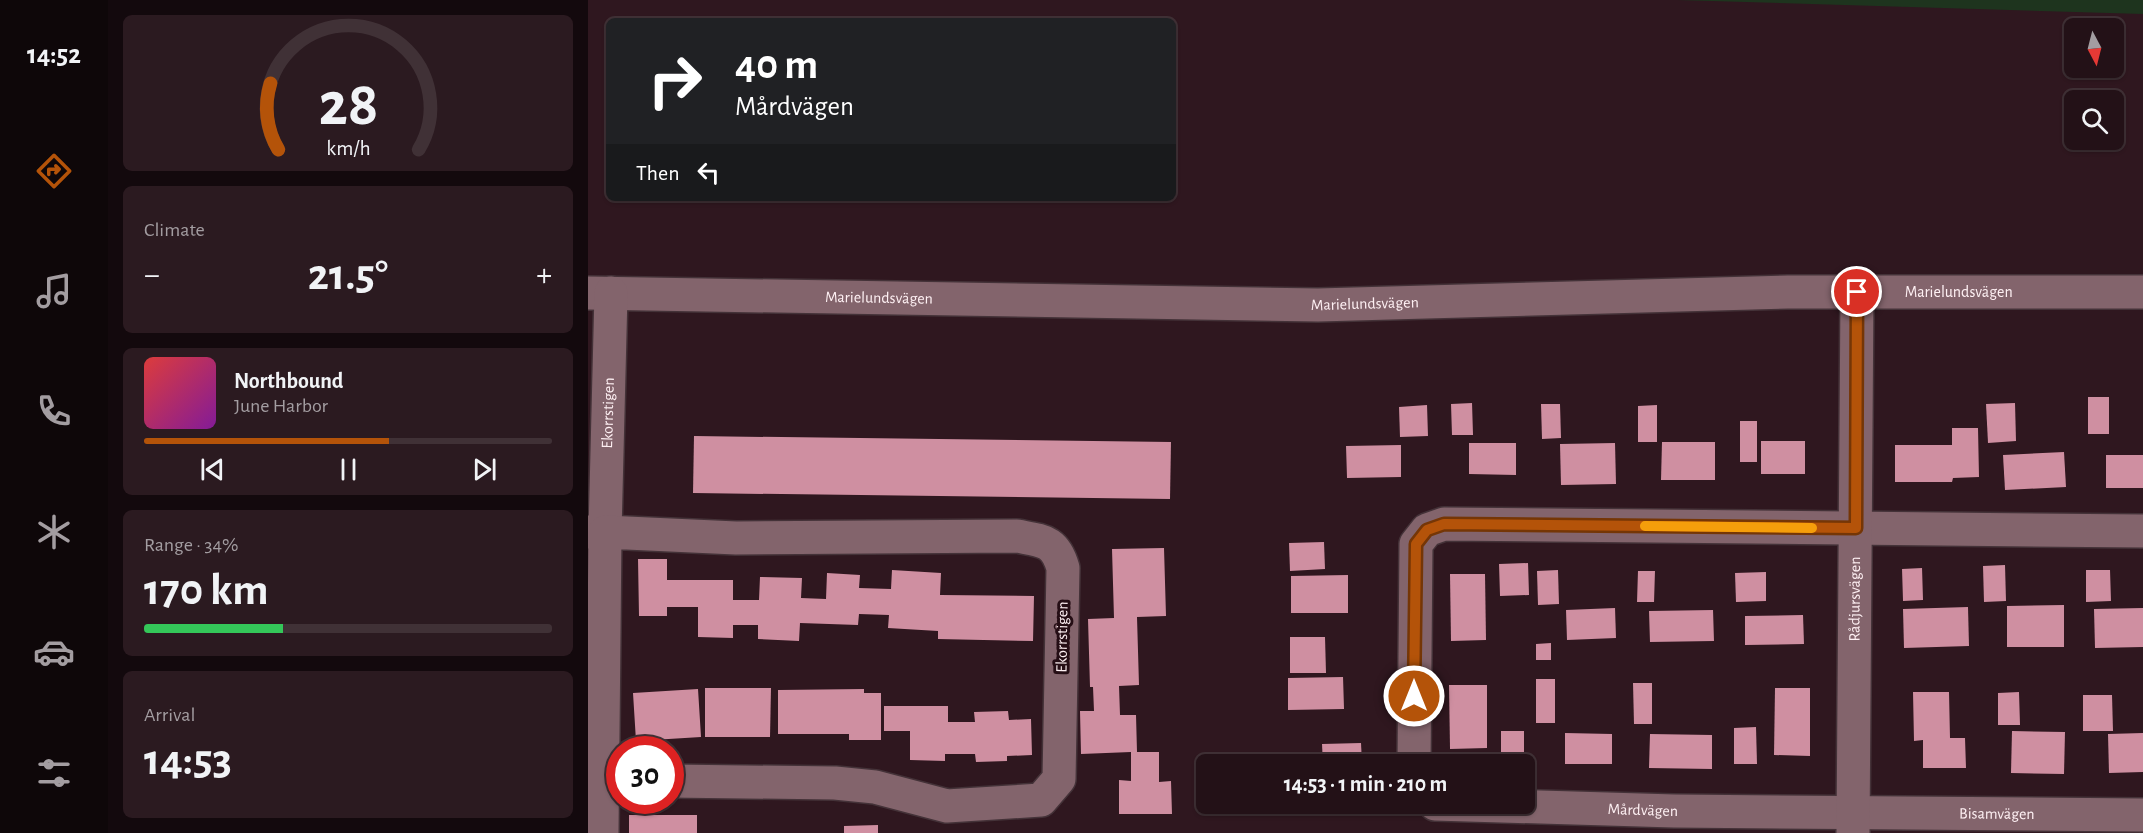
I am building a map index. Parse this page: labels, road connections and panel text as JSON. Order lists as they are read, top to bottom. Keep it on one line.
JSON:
{"streets":{"street":["Marielundsvägen","Ekorrstigen","Rådjursvägen","Mårdvägen","Bisamvägen"]},"crossings":[["Marielundsvägen","Ekorrstigen"],["Marielundsvägen","Rådjursvägen"],["Rådjursvägen","Mårdvägen"],["Rådjursvägen","Bisamvägen"],["Mårdvägen","Bisamvägen"]],"north":"bottom","page":{"tabs":"14:52","turn":["40 m","Mårdvägen"],"then":"Then","tile":["Climate",["Range · 34%","170 km"],["Arrival","14:53"]],"heat":["−","21.5°","+"],"song":["Northbound","June Harbor"],"limit":"30","trip":"14:53 · 1 min · 210 m","gauge":["28","km/h"]}}
